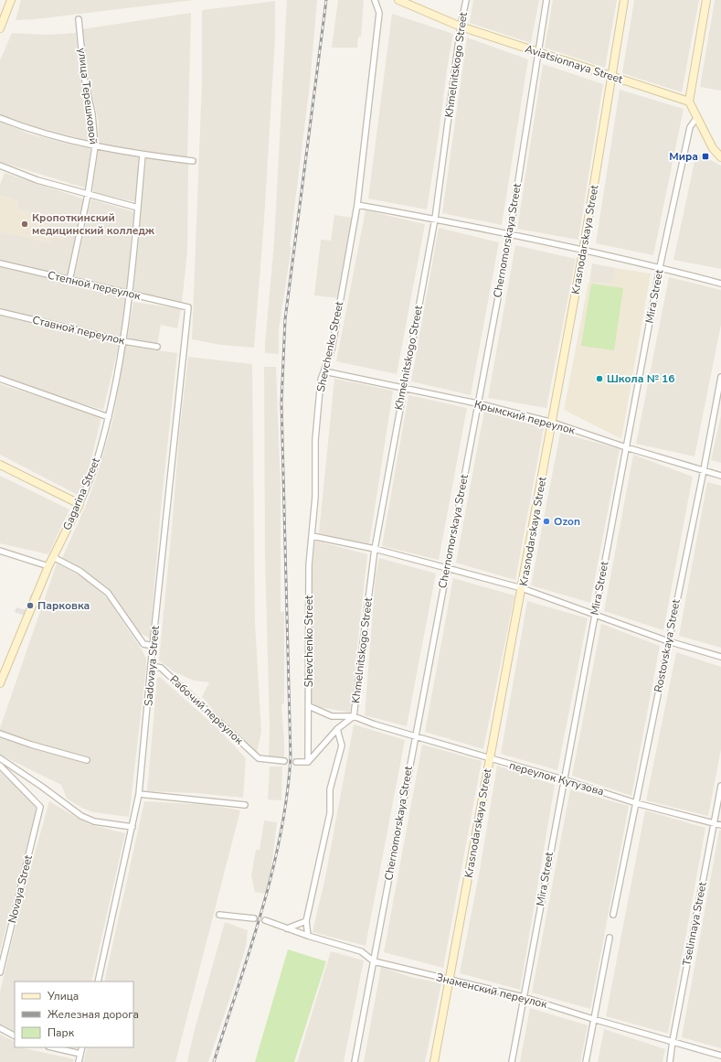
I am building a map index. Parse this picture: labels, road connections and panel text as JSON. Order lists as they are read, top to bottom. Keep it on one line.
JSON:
{"streets":{"street":["Aviatsionnaya Street","Khmelnitskogo Street","улица Терешковой","Krasnodarskaya Street","Chernomorskaya Street","Степной переулок","Mira Street","Ставной переулок","Shevchenko Street","Крымский переулок","Gagarina Street","Rostovskaya Street","Sadovaya Street","Рабочий переулок","переулок Кутузова","Novaya Street","Tselinnaya Street","Знаменский переулок"]},"crossings":[["Aviatsionnaya Street","Khmelnitskogo Street"],["Aviatsionnaya Street","Krasnodarskaya Street"],["Aviatsionnaya Street","Chernomorskaya Street"],["Khmelnitskogo Street","Крымский переулок"],["Khmelnitskogo Street","переулок Кутузова"],["улица Терешковой","Степной переулок"],["Krasnodarskaya Street","Крымский переулок"],["Krasnodarskaya Street","переулок Кутузова"],["Krasnodarskaya Street","Знаменский переулок"],["Chernomorskaya Street","Крымский переулок"],["Chernomorskaya Street","переулок Кутузова"],["Chernomorskaya Street","Знаменский переулок"],["Степной переулок","Gagarina Street"],["Степной переулок","Sadovaya Street"],["Mira Street","Крымский переулок"],["Mira Street","переулок Кутузова"],["Mira Street","Знаменский переулок"],["Ставной переулок","Gagarina Street"],["Shevchenko Street","Крымский переулок"],["Shevchenko Street","переулок Кутузова"],["Крымский переулок","Rostovskaya Street"],["Rostovskaya Street","переулок Кутузова"],["Sadovaya Street","Рабочий переулок"],["переулок Кутузова","Tselinnaya Street"],["Tselinnaya Street","Знаменский переулок"]],"places":{"transit":["Мира"],"other":["Кропоткинский медицинский колледж","Школа № 16","Ozon","Парковка"]},"legend":["Улица","Железная дорога","Парк"]}
